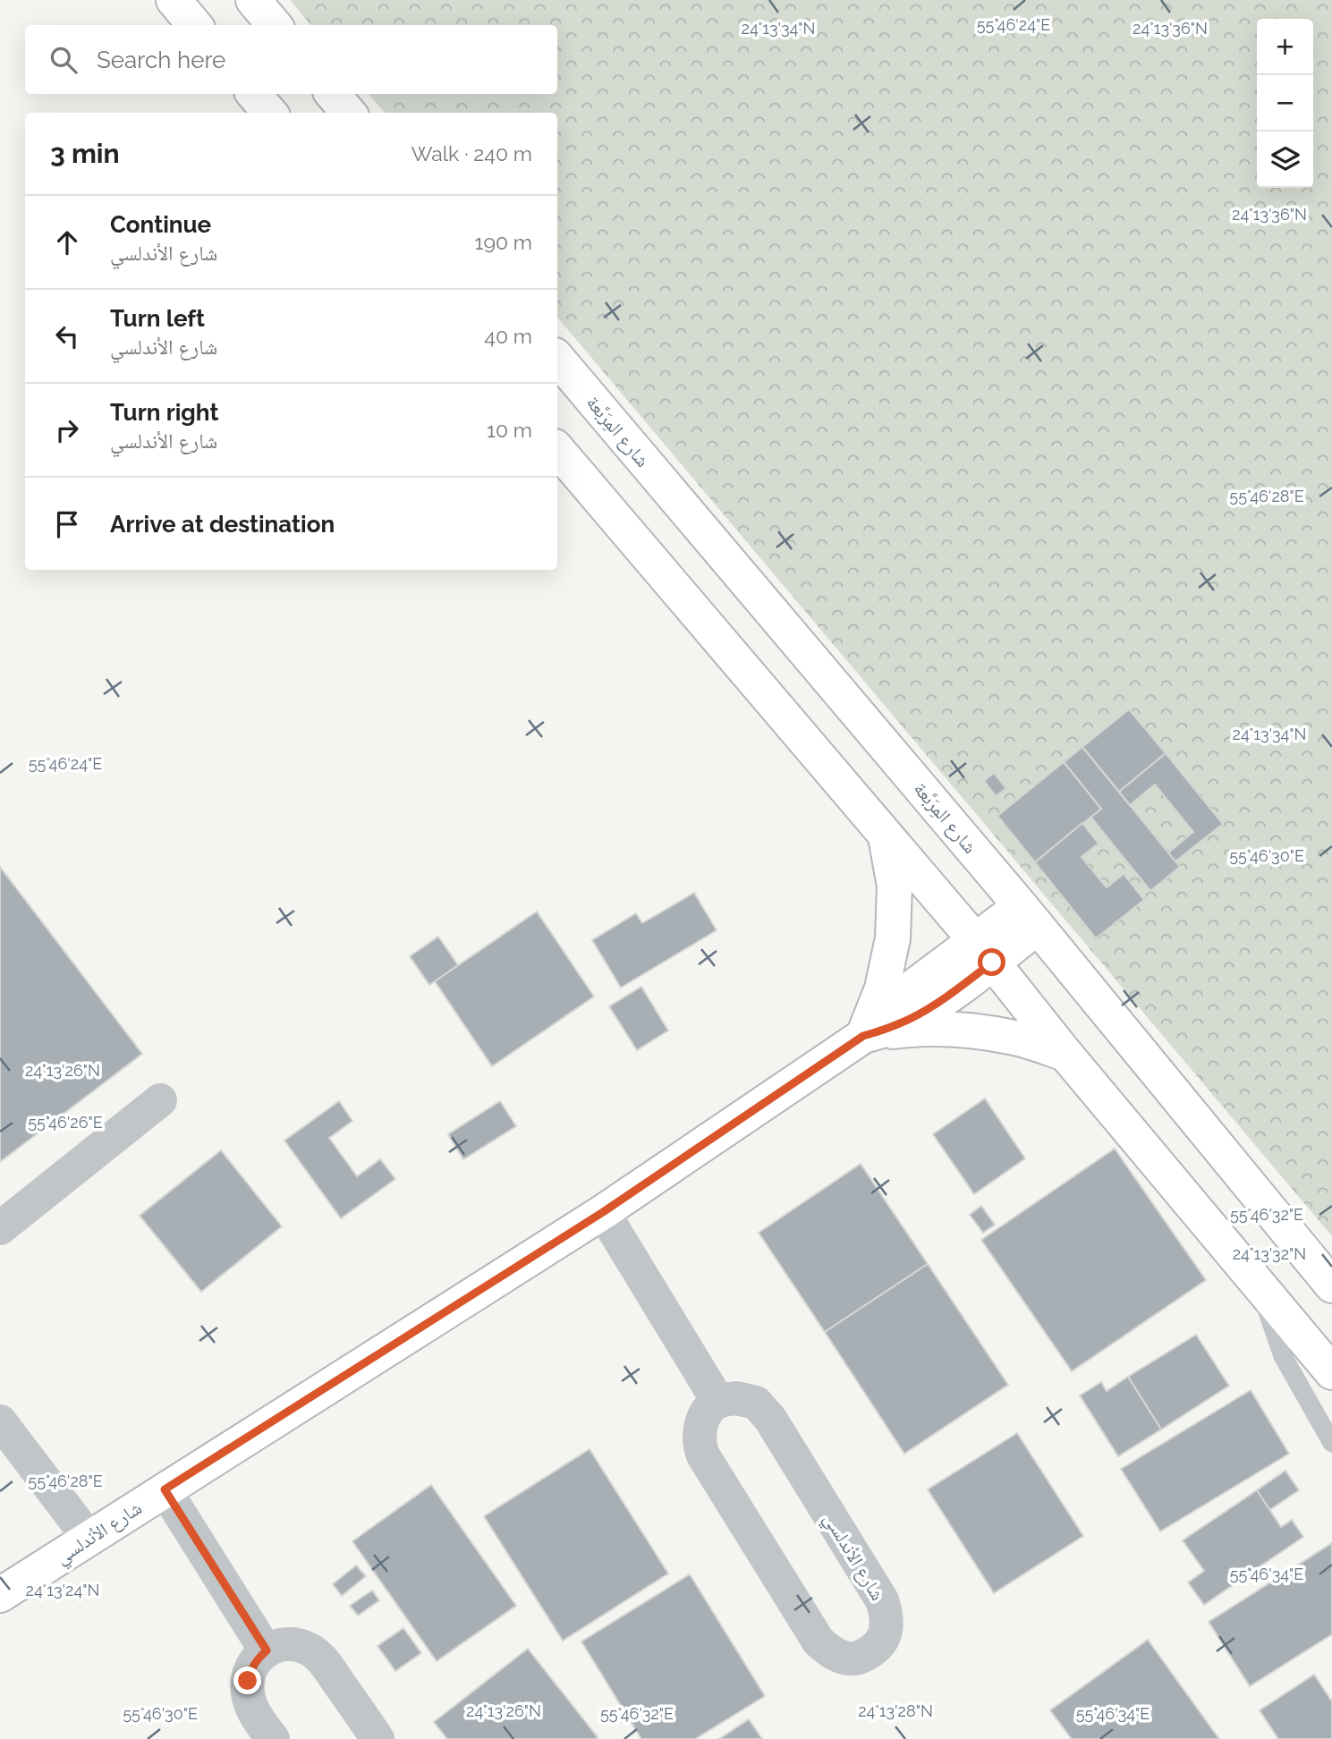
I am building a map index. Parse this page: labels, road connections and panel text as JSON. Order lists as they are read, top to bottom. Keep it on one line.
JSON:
{"streets":{"street":["شارع المِرَبَّعة","شارع الأندلسي"]},"crossings":[["شارع المِرَبَّعة","شارع الأندلسي"]],"page":{"map_buttons":["+","−"],"search":"Search here","heading":["3 min","Walk · 240 m"],"list":[["Continue","شارع الأندلسي","190 m"],["Turn left","شارع الأندلسي","40 m"],["Turn right","شارع الأندلسي","10 m"],"Arrive at destination"]},"coordinates":["55°46'24\"E","24°13'34\"N","24°13'36\"N","55°46'28\"E","55°46'30\"E","24°13'26\"N","55°46'26\"E","55°46'32\"E","24°13'32\"N","55°46'34\"E","24°13'24\"N","24°13'28\"N"]}
